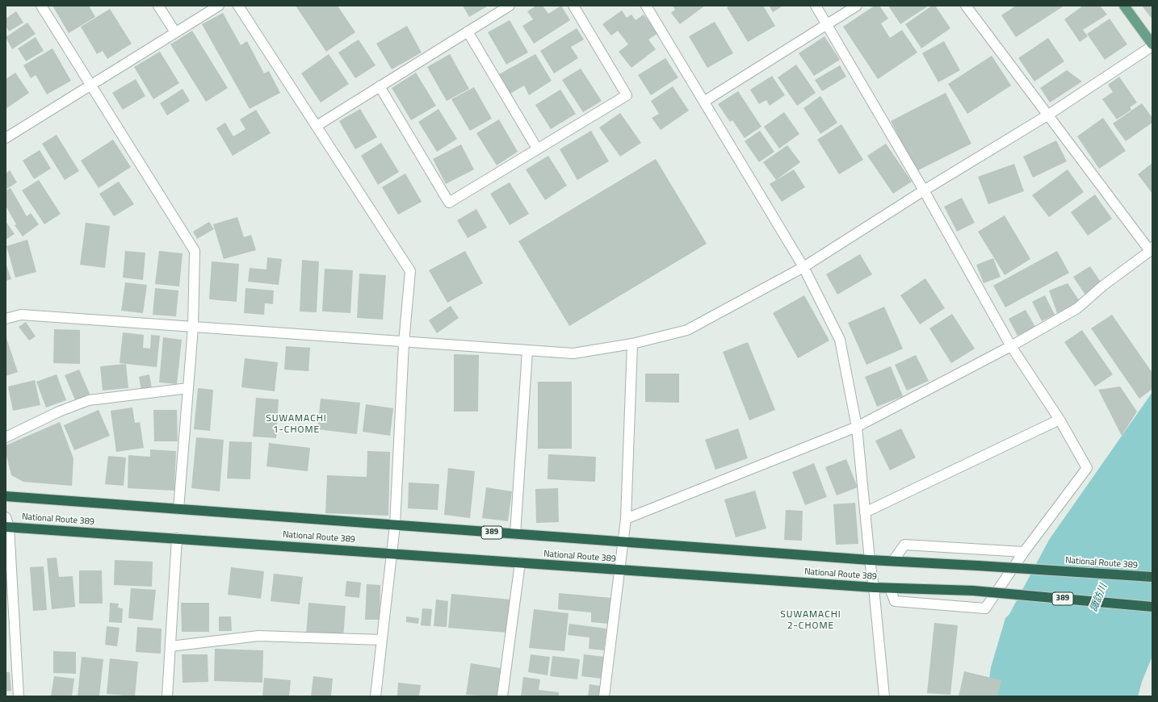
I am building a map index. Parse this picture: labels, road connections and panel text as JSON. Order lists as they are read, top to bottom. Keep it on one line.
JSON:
{"streets":{"highway":["National Route 389","389"]},"districts":["SUWAMACHI 1-CHOME","SUWAMACHI 2-CHOME"],"water":["諏訪川"]}
